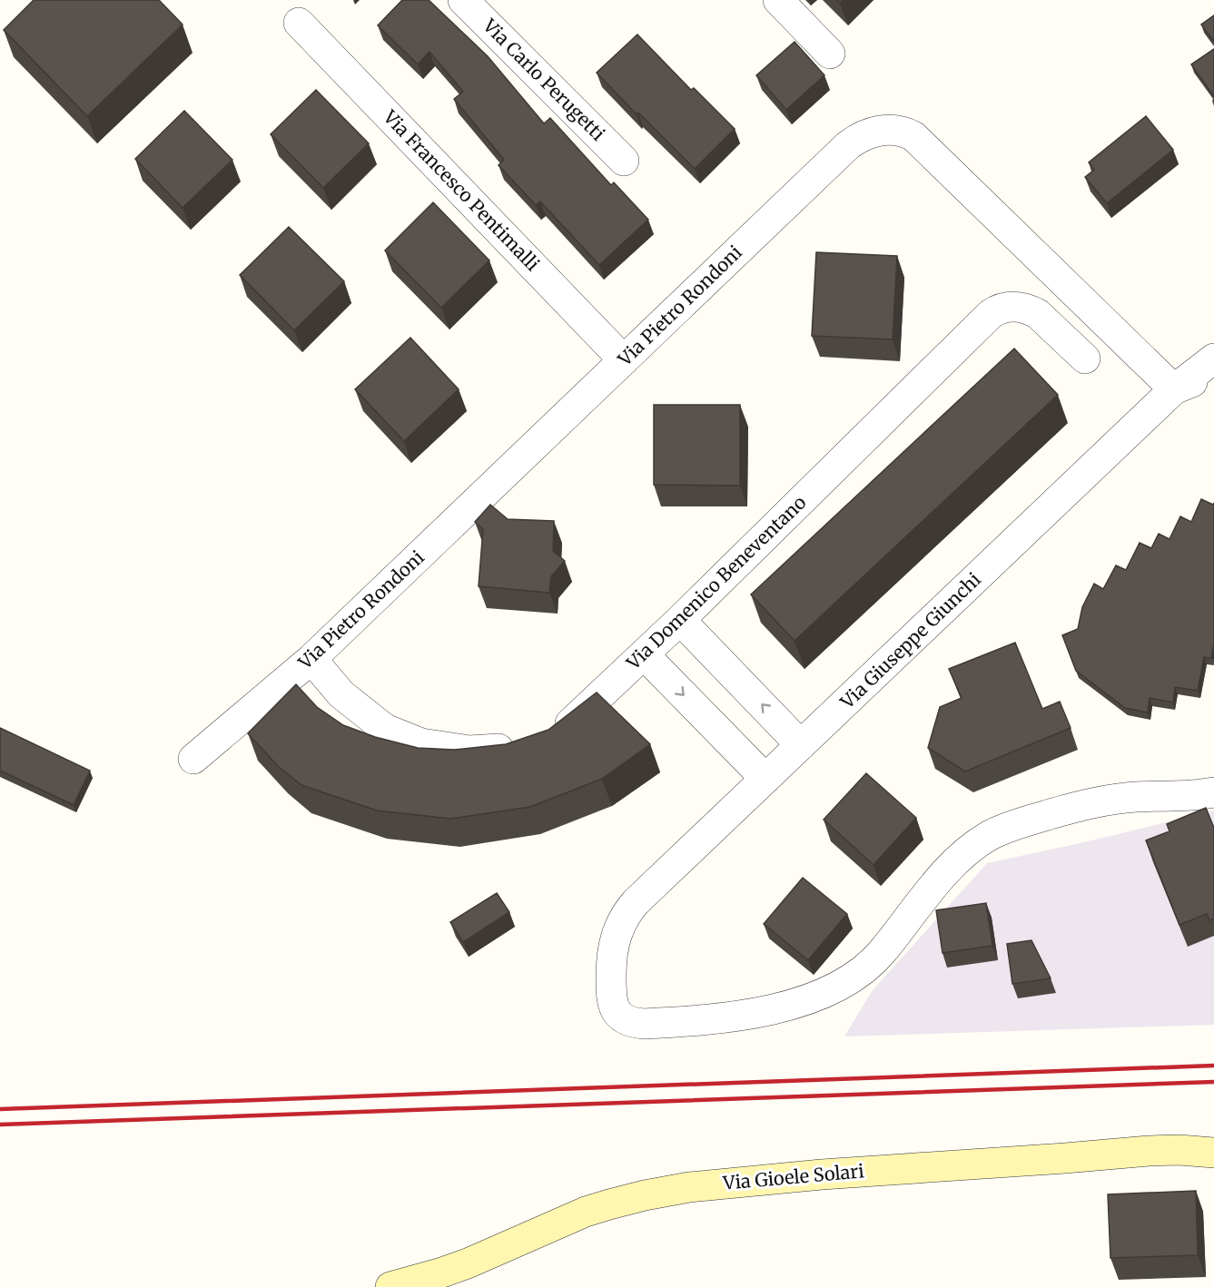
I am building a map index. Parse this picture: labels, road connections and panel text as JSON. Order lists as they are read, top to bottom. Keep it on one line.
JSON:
{"streets":{"street":["Via Carlo Perugetti","Via Francesco Pentimalli","Via Pietro Rondoni","Via Domenico Beneventano","Via Giuseppe Giunchi","Via Gioele Solari"]},"crossings":[["Via Francesco Pentimalli","Via Pietro Rondoni"],["Via Pietro Rondoni","Via Domenico Beneventano"],["Via Pietro Rondoni","Via Giuseppe Giunchi"]]}
